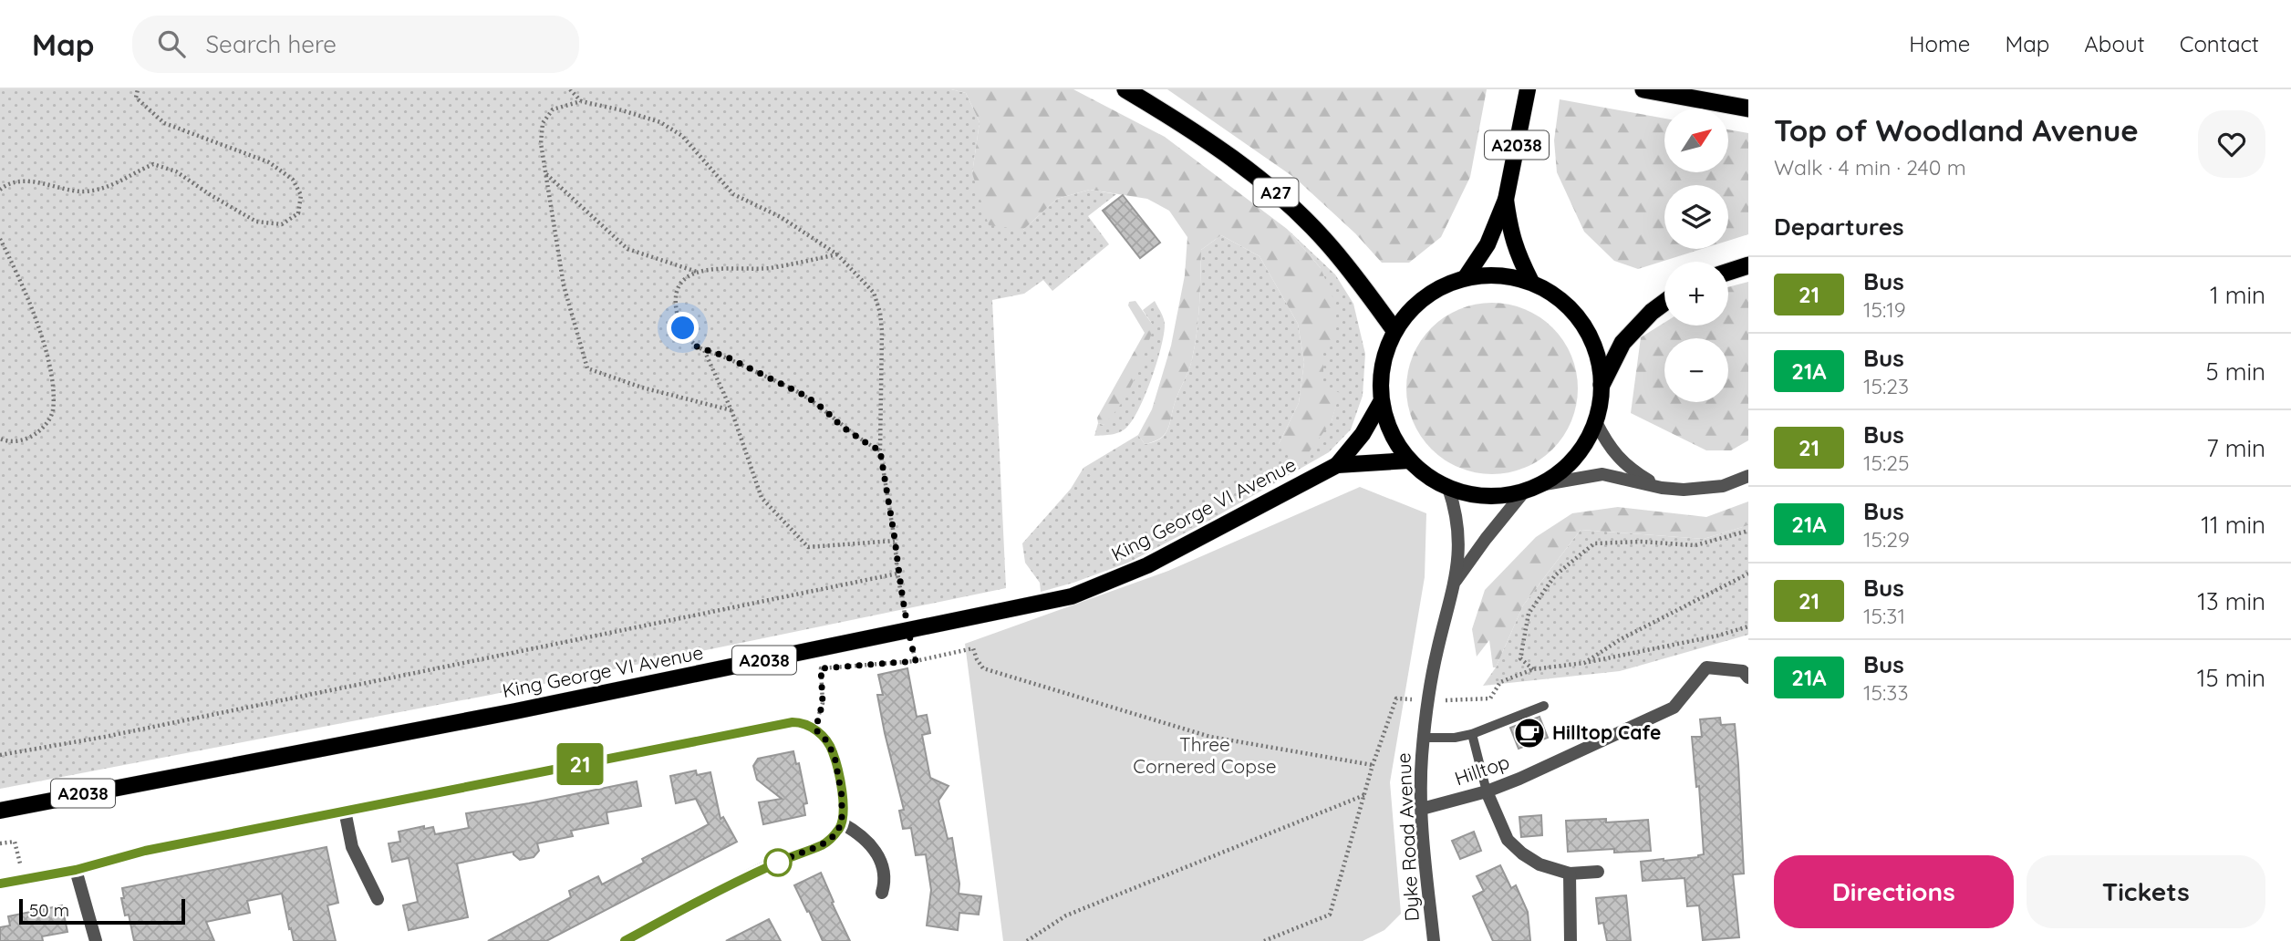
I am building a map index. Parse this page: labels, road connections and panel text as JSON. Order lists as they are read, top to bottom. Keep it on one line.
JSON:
{"streets":{"highway":["A27"],"main road":["A2038","King George VI Avenue"],"street":["Hilltop","Dyke Road Avenue"]},"crossings":[["A2038","A27"],["A2038","King George VI Avenue"],["A2038","Dyke Road Avenue"],["A27","King George VI Avenue"],["A27","Dyke Road Avenue"],["King George VI Avenue","Dyke Road Avenue"],["Hilltop","Dyke Road Avenue"]],"parks":["Three Cornered Copse"],"places":{"cafe":["Hilltop Cafe"]},"lines":["bus line 21"],"scale_bar":"50 m","north":"top right","page":{"header":"Map","search":"Search here","nav":["Home","Map","About","Contact"],"on_map":"21","heading":[["Top of Woodland Avenue","Walk · 4 min · 240 m"],"Departures"],"map_buttons":["+","−"],"list":[{"mark":"21","name":"Bus","note":"15:19","value":"1 min"},{"mark":"21A","name":"Bus","note":"15:23","value":"5 min"},{"mark":"21","name":"Bus","note":"15:25","value":"7 min"},{"mark":"21A","name":"Bus","note":"15:29","value":"11 min"},{"mark":"21","name":"Bus","note":"15:31","value":"13 min"},{"mark":"21A","name":"Bus","note":"15:33","value":"15 min"}],"buttons":["Directions","Tickets"],"scale":"50 m"}}
